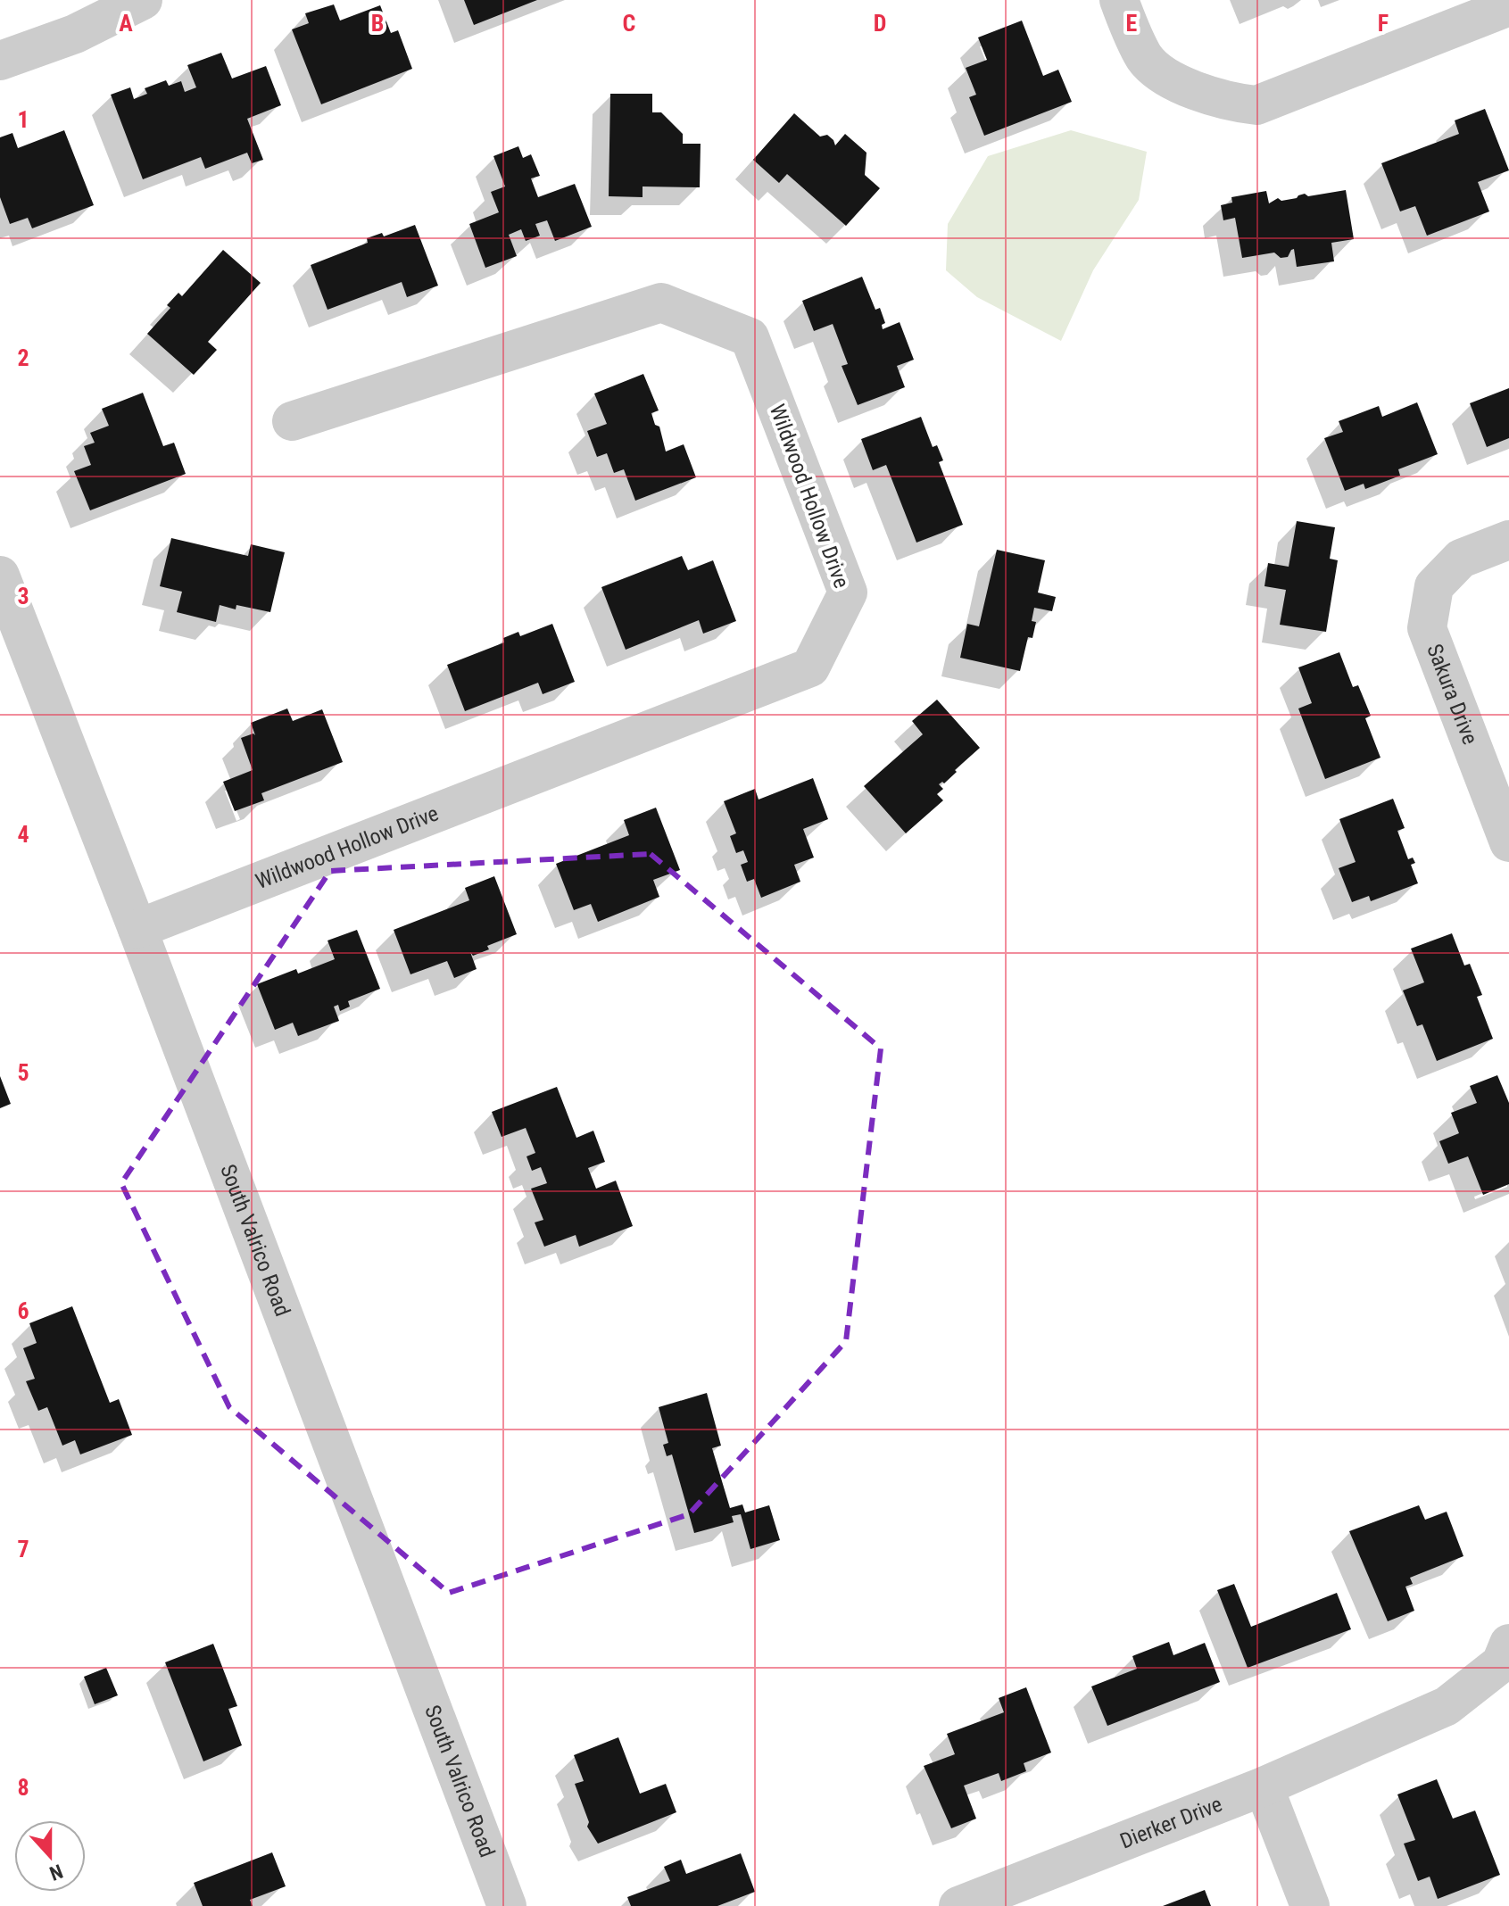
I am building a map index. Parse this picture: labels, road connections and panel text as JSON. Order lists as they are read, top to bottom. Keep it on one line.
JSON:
{"streets":{"street":["Wildwood Hollow Drive","Sakura Drive","South Valrico Road","Dierker Drive"]},"crossings":[["Wildwood Hollow Drive","South Valrico Road"]],"north":"bottom","grid":{"columns":["A","B","C","D","E","F"],"rows":["1","2","3","4","5","6","7","8"]}}
